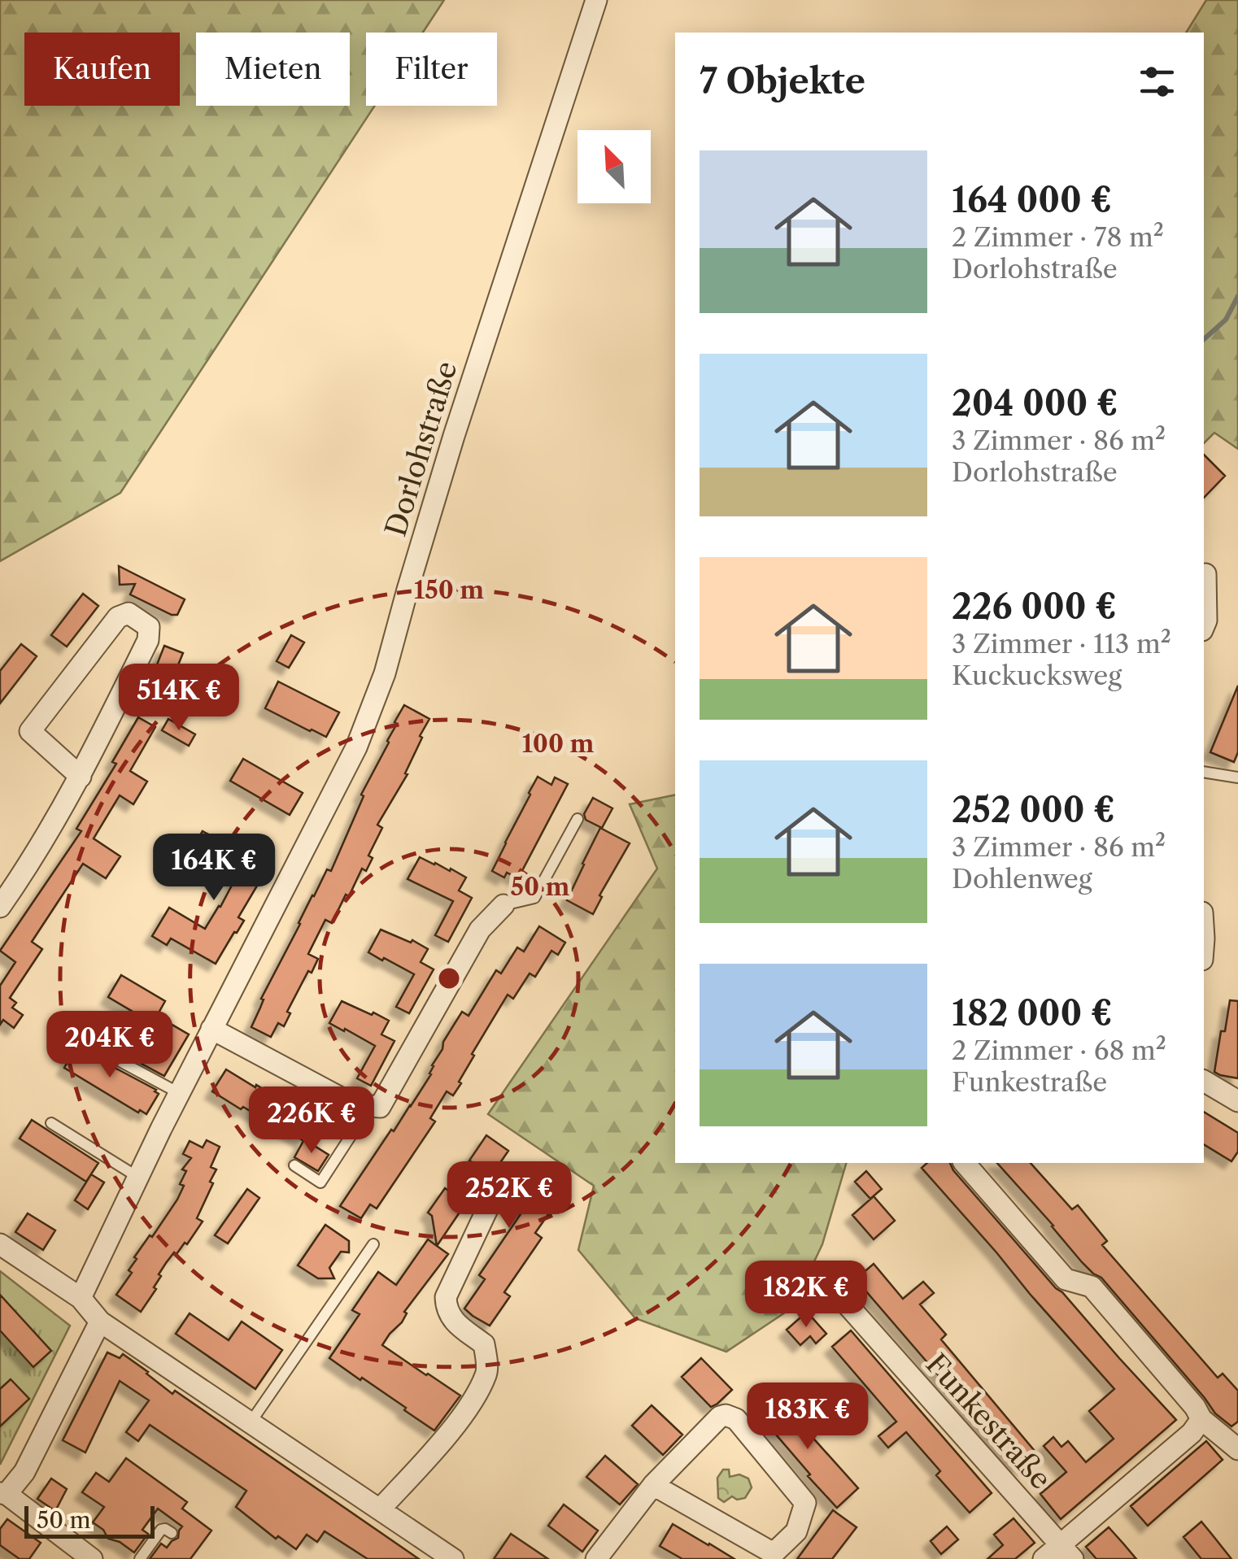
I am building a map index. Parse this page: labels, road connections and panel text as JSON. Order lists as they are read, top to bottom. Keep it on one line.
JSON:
{"streets":{"street":["Dorlohstraße","Funkestraße"]},"scale_bar":"50 m","north":"top left","page":{"chip":["Kaufen","Mieten","Filter"],"heading":"7 Objekte","list":[{"name":"164 000 €","note":"2 Zimmer · 78 m² · Dorlohstraße"},{"name":"204 000 €","note":"3 Zimmer · 86 m² · Dorlohstraße"},{"name":"226 000 €","note":"3 Zimmer · 113 m² · Kuckucksweg"},{"name":"252 000 €","note":"3 Zimmer · 86 m² · Dohlenweg"},{"name":"182 000 €","note":"2 Zimmer · 68 m² · Funkestraße"}],"price":["514K €","164K €","204K €","226K €","252K €","182K €","183K €"],"scale":"50 m"},"rings":["150 m","100 m","50 m"]}
